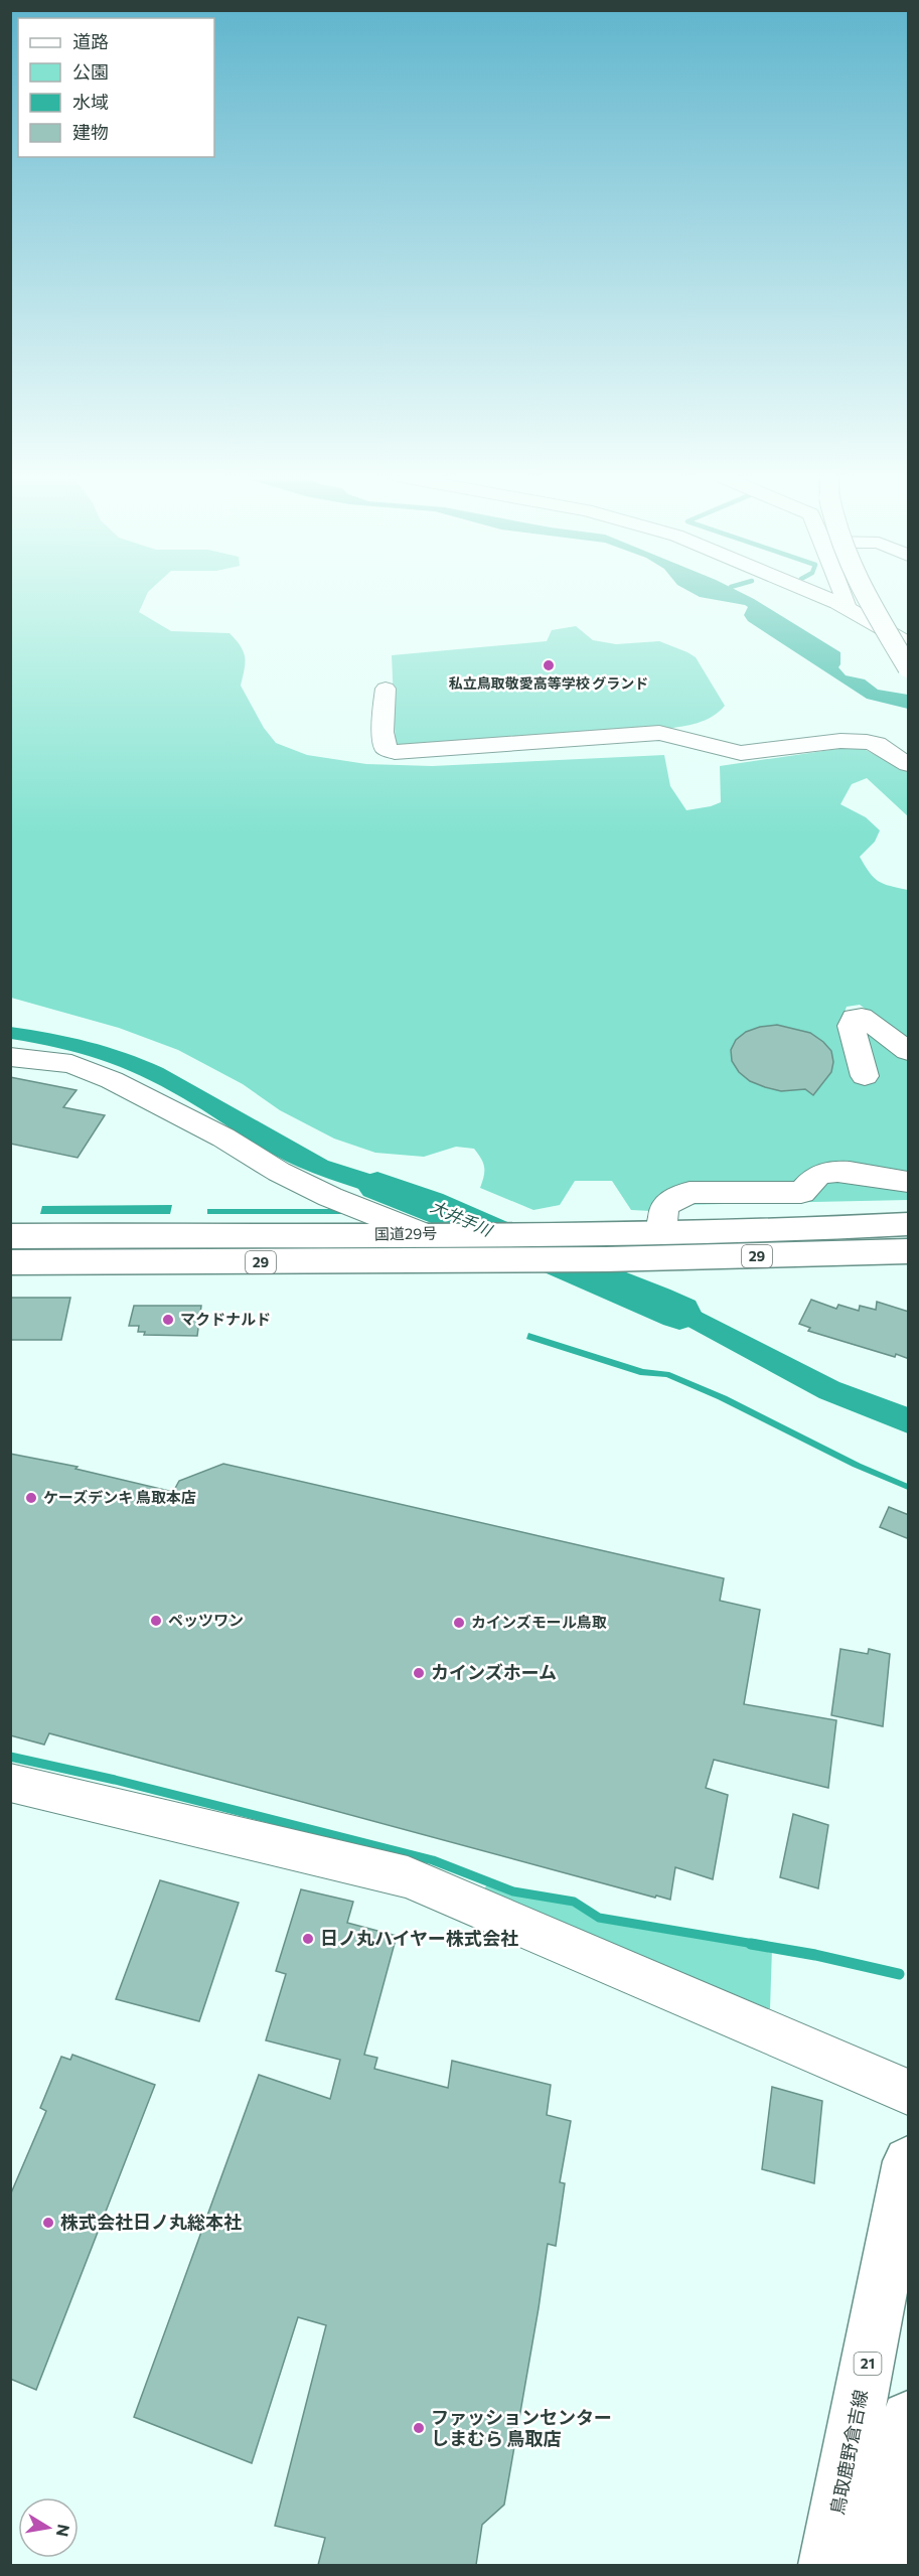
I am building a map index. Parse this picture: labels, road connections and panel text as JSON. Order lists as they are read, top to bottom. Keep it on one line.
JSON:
{"streets":{"main road":["国道29号","29","21","鳥取鹿野倉吉線"]},"water":["大井手川"],"places":["私立鳥取敬愛高等学校 グランド","マクドナルド","ケーズデンキ 鳥取本店","ペッツワン","カインズモール鳥取","カインズホーム","日ノ丸ハイヤー株式会社","株式会社日ノ丸総本社","ファッションセンター しまむら 鳥取店"],"legend":["道路","公園","水域","建物"],"north":"right"}
